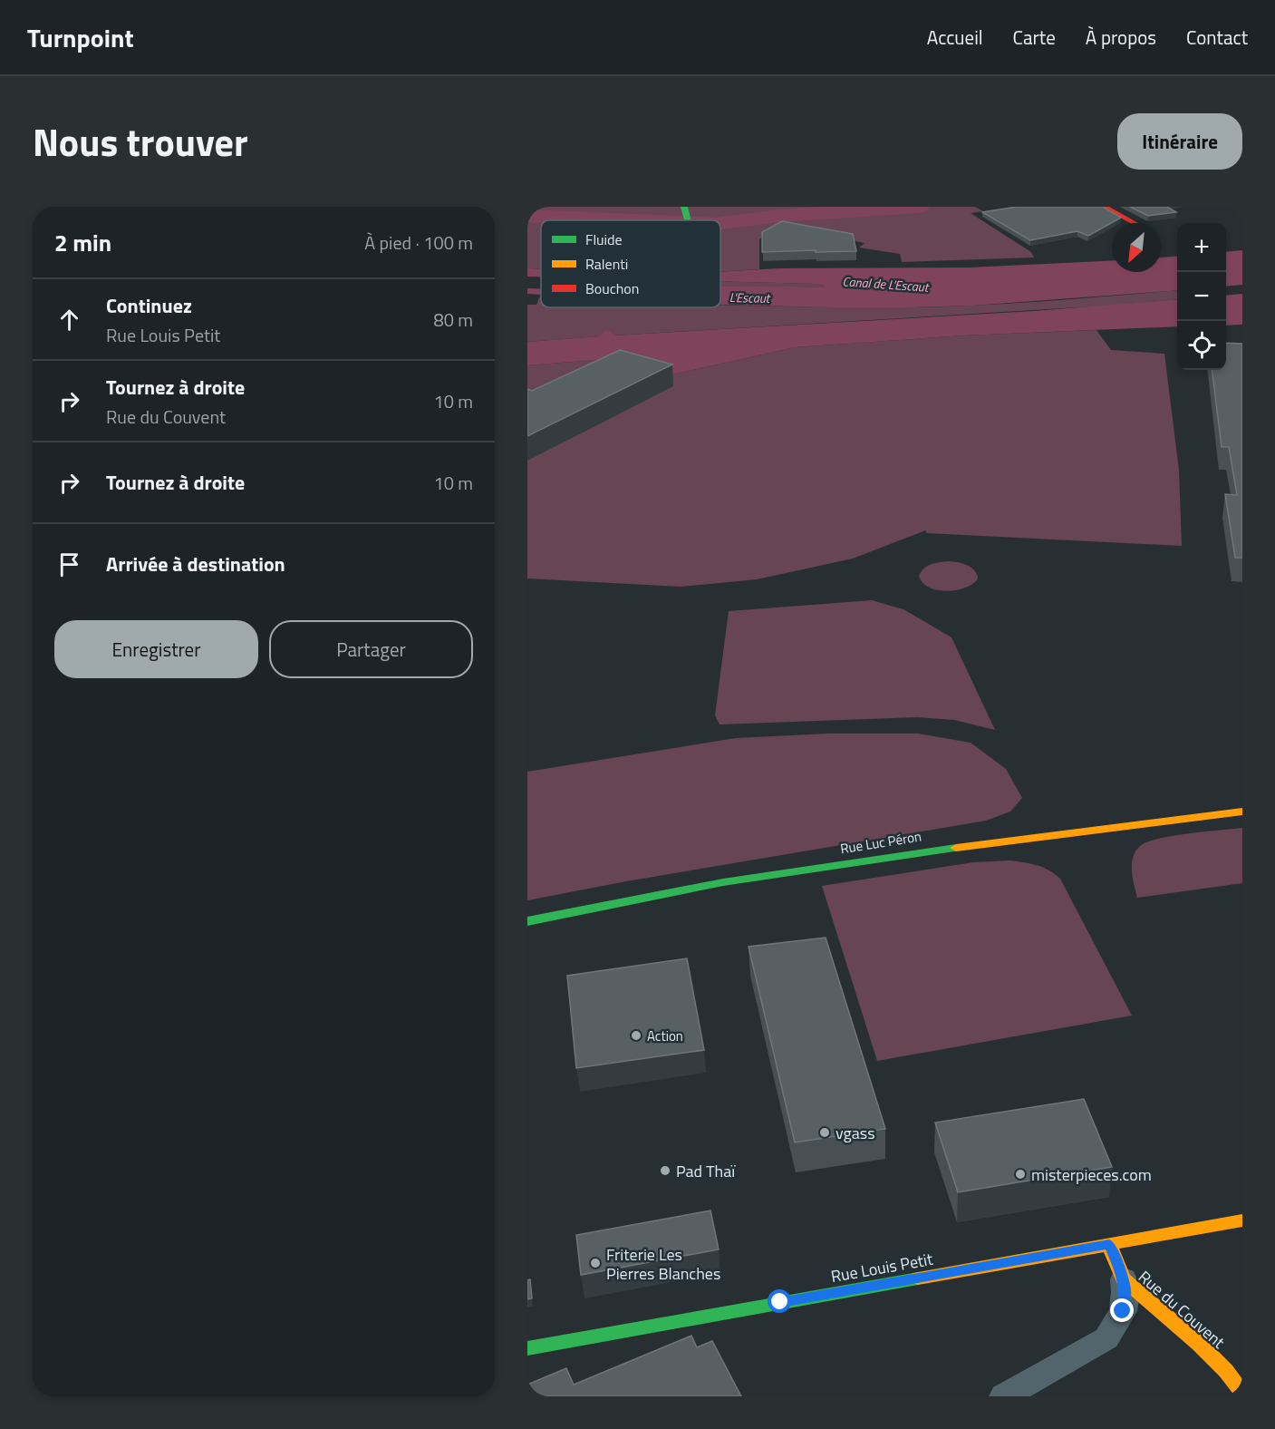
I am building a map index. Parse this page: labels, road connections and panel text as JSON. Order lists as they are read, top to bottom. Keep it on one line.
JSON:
{"streets":{"street":["Rue Luc Péron","Rue Louis Petit","Rue du Couvent"]},"crossings":[["Rue Louis Petit","Rue du Couvent"]],"water":["Canal de L'Escaut","L'Escaut"],"places":["Action","vgass","Pad Thaï","misterpieces.com","Friterie Les Pierres Blanches"],"legend":["Fluide","Ralenti","Bouchon"],"north":"bottom left","page":{"header":"Turnpoint","nav":["Accueil","Carte","À propos","Contact"],"title":"Nous trouver","buttons":["Itinéraire",["Enregistrer","Partager"]],"heading":["2 min","À pied · 100 m"],"map_buttons":["+","−"],"list":[["Continuez","Rue Louis Petit","80 m"],["Tournez à droite","Rue du Couvent","10 m"],["Tournez à droite","10 m"],"Arrivée à destination"]}}
